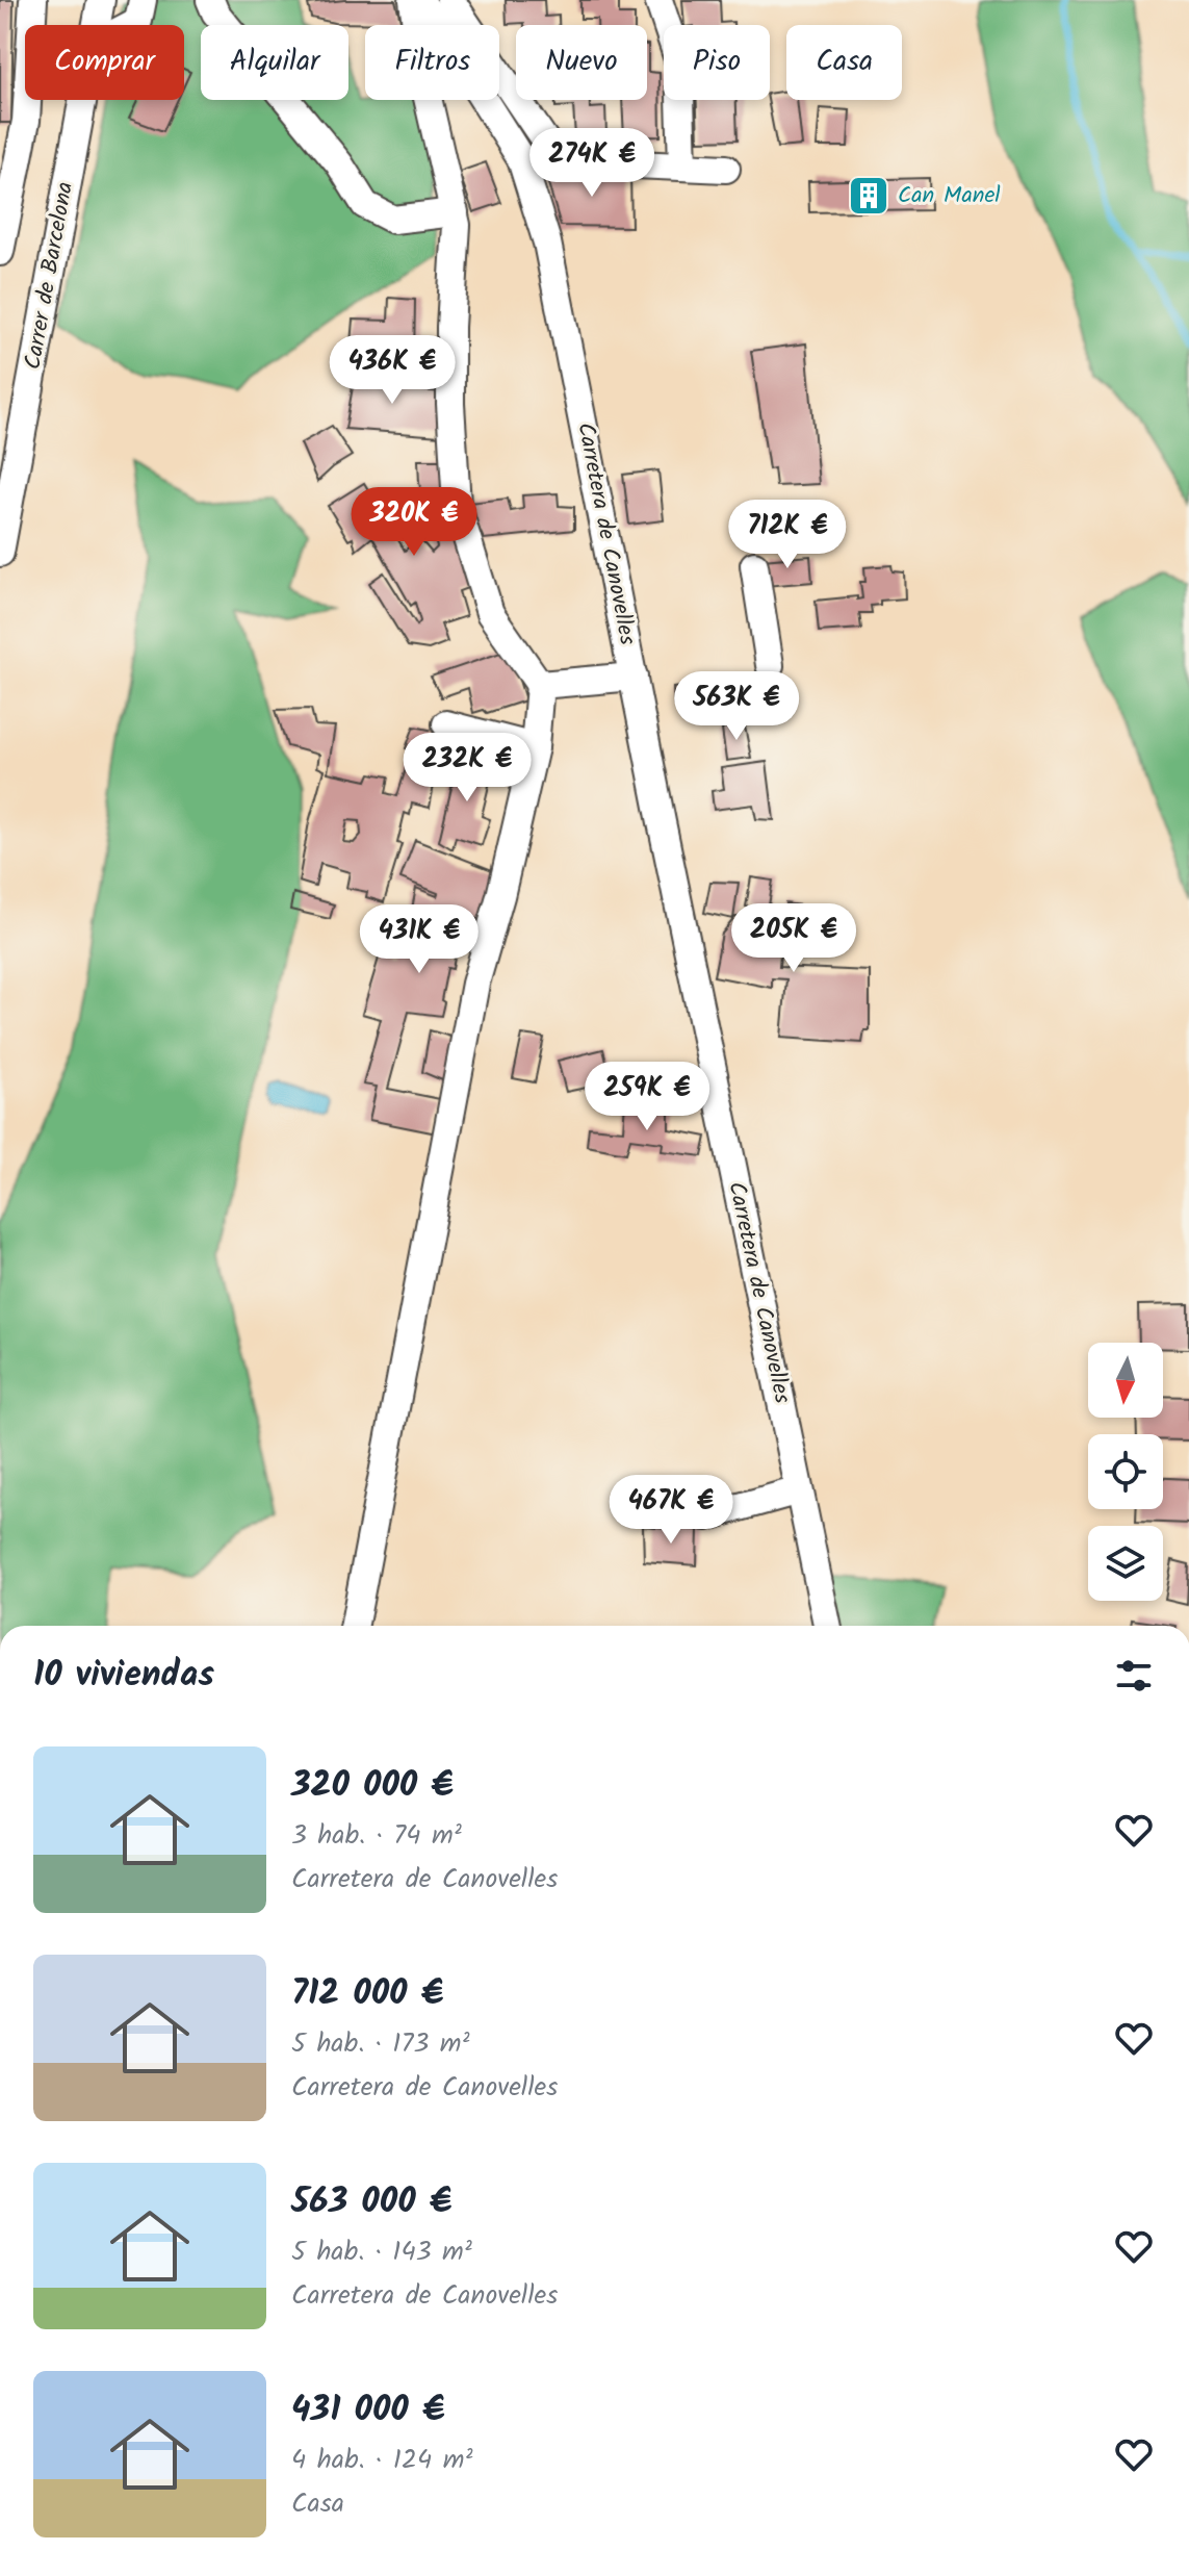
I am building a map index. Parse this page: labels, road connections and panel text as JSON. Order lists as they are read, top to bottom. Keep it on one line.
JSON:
{"streets":{"street":["Carrer de Barcelona","Carretera de Canovelles"]},"places":{"building":["Can Manel"]},"north":"bottom","page":{"chip":["Comprar","Alquilar","Filtros","Nuevo","Piso","Casa"],"price":["274K €","436K €","320K €","712K €","563K €","232K €","205K €","431K €","259K €","467K €"],"heading":"10 viviendas","list":[{"name":"320 000 €","note":"3 hab. · 74 m² · Carretera de Canovelles"},{"name":"712 000 €","note":"5 hab. · 173 m² · Carretera de Canovelles"},{"name":"563 000 €","note":"5 hab. · 143 m² · Carretera de Canovelles"},{"name":"431 000 €","note":"4 hab. · 124 m² · Casa"}]}}
